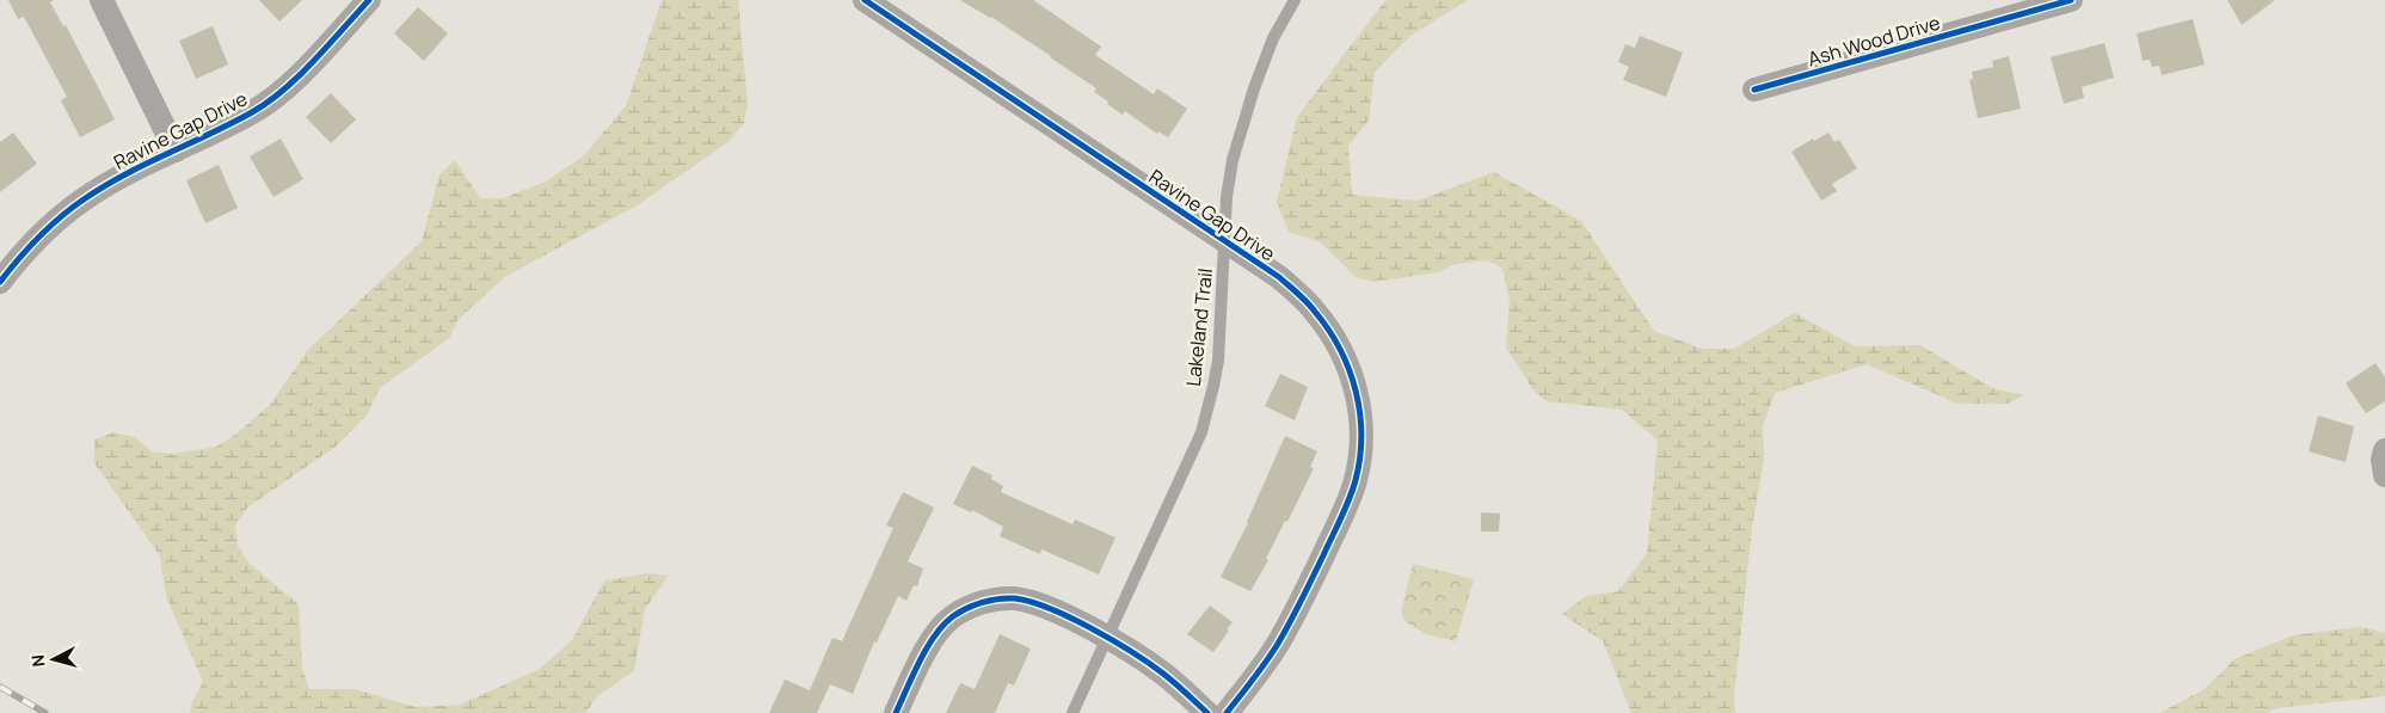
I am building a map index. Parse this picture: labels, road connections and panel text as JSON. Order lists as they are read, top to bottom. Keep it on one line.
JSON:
{"streets":{"street":["Ash Wood Drive","Ravine Gap Drive"],"lane":["Lakeland Trail"]},"crossings":[["Ravine Gap Drive","Lakeland Trail"]],"north":"left"}
